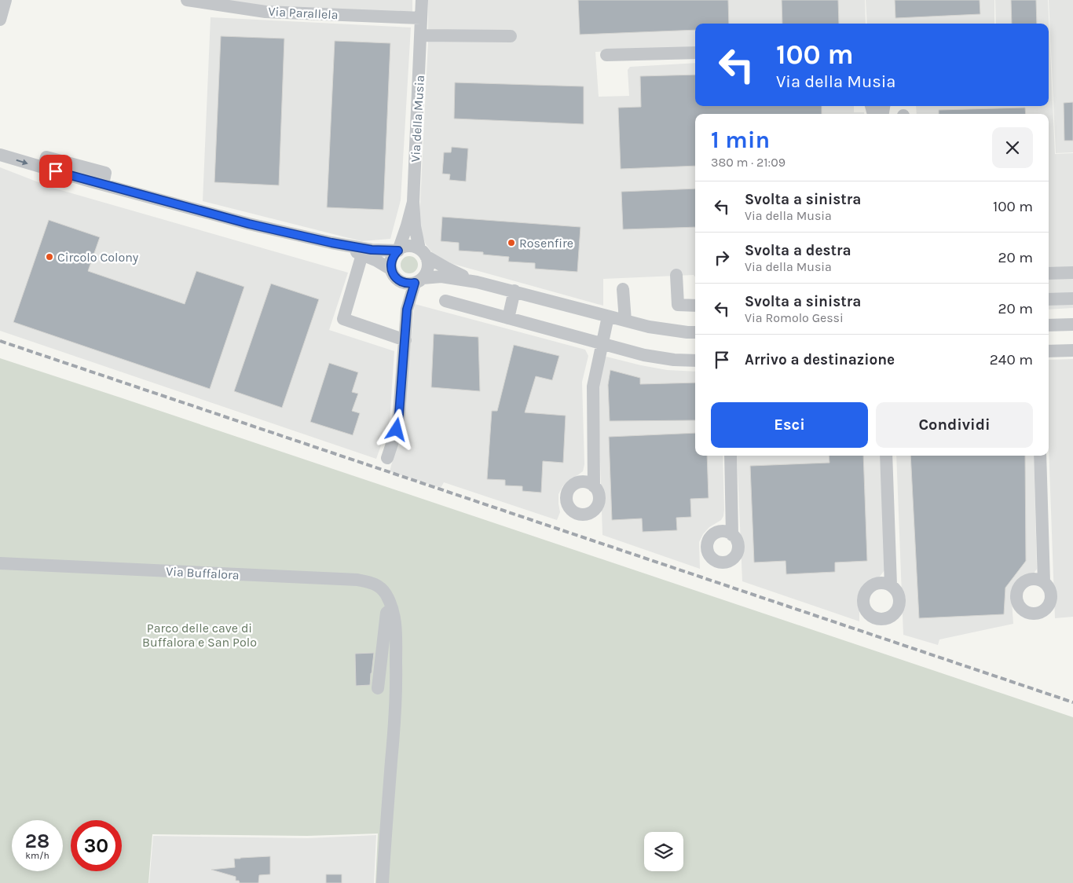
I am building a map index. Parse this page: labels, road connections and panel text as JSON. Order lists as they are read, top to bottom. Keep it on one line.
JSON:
{"streets":{"street":["Via Parallela","Via della Musia","Via Buffalora"]},"crossings":[["Via Parallela","Via della Musia"]],"parks":["Parco delle cave di Buffalora e San Polo"],"places":["Rosenfire","Circolo Colony"],"page":{"turn":["100 m","Via della Musia"],"heading":["1 min","380 m · 21:09"],"list":[{"name":"Svolta a sinistra","note":"Via della Musia","value":"100 m"},{"name":"Svolta a destra","note":"Via della Musia","value":"20 m"},{"name":"Svolta a sinistra","note":"Via Romolo Gessi","value":"20 m"},{"name":"Arrivo a destinazione","value":"240 m"}],"buttons":["Esci","Condividi"],"speed":"28 km/h","limit":"30"}}
